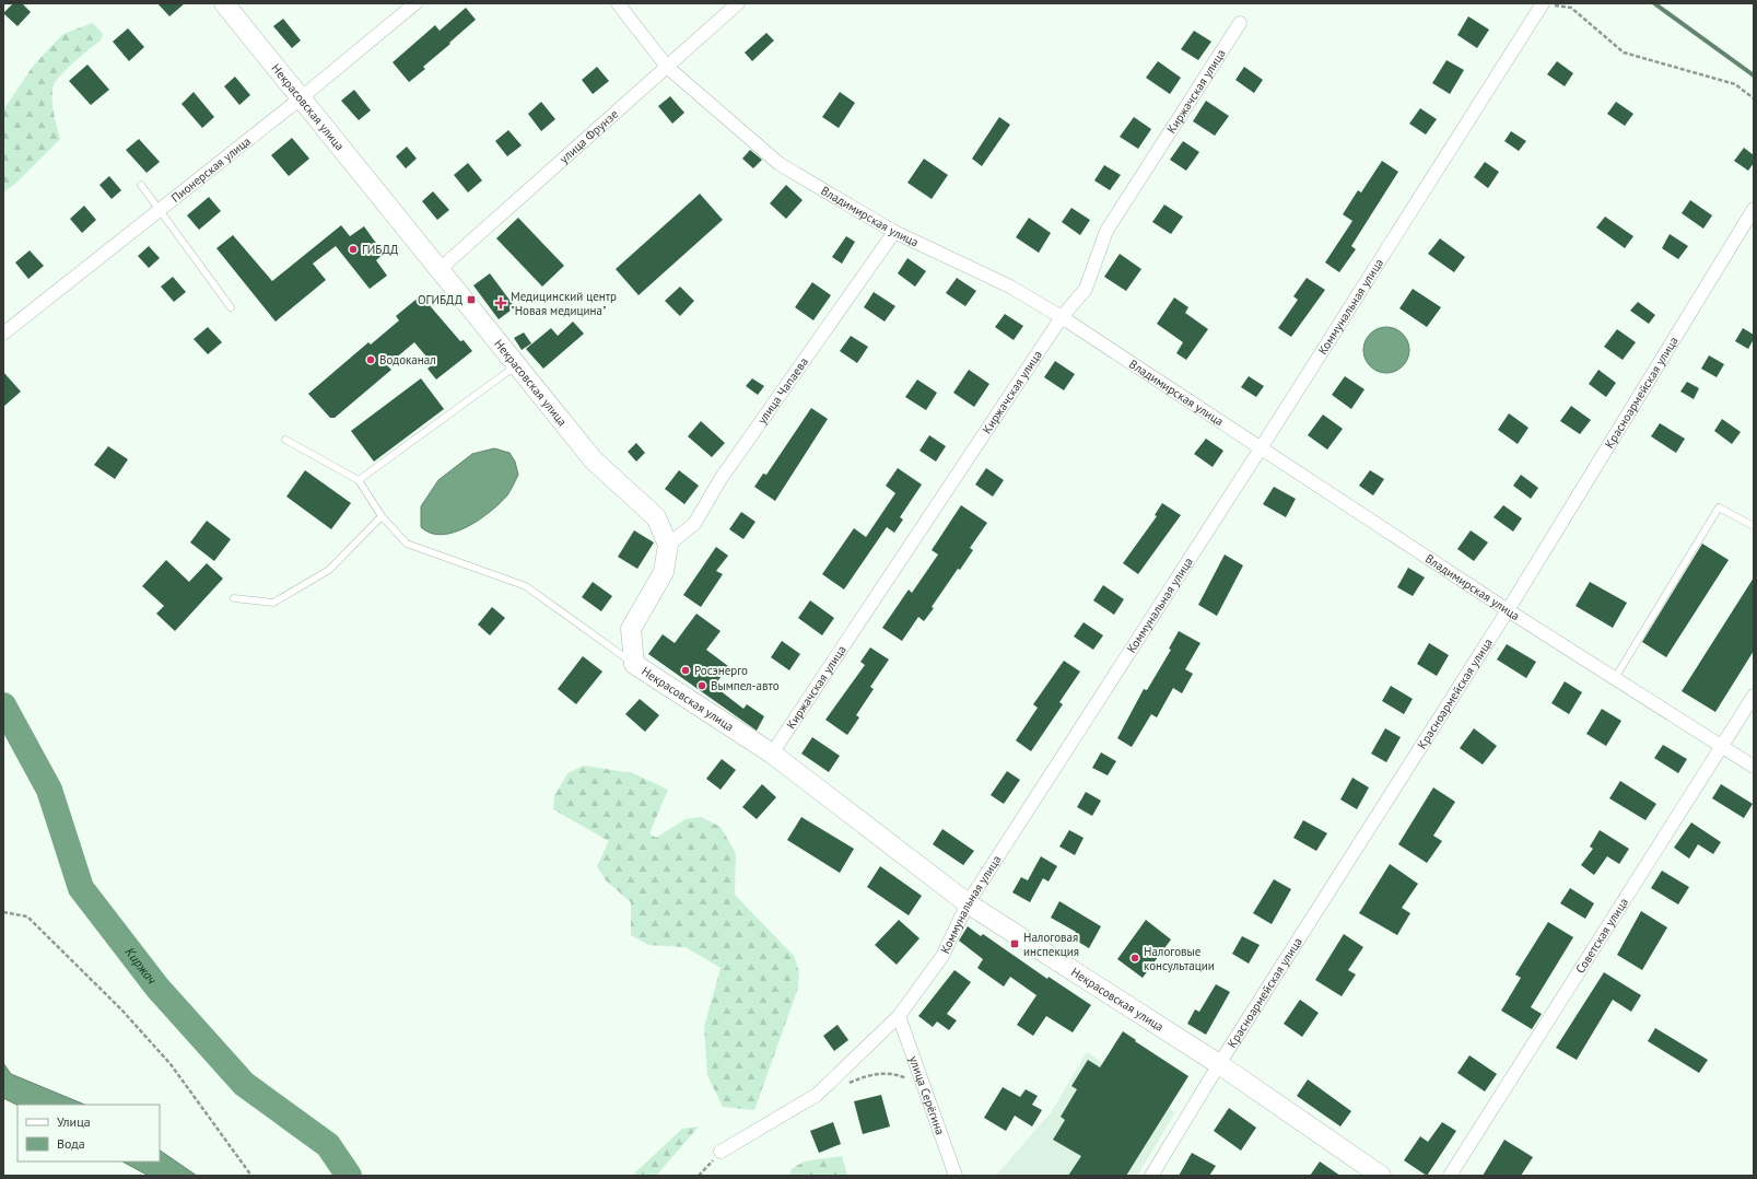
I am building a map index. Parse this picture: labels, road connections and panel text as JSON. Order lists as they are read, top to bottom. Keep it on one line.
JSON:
{"streets":{"street":["Киржачская улица","Некрасовская улица","улица Фрунзе","Пионерская улица","Владимирская улица","Коммунальная улица","улица Чапаева","Красноармейская улица","Советская улица","улица Серёгина"]},"crossings":[["Киржачская улица","Некрасовская улица"],["Киржачская улица","Владимирская улица"],["Некрасовская улица","улица Фрунзе"],["Некрасовская улица","Пионерская улица"],["Некрасовская улица","Коммунальная улица"],["Некрасовская улица","улица Чапаева"],["Некрасовская улица","Красноармейская улица"],["улица Фрунзе","Владимирская улица"],["Владимирская улица","Коммунальная улица"],["Владимирская улица","улица Чапаева"],["Владимирская улица","Красноармейская улица"],["Владимирская улица","Советская улица"],["Коммунальная улица","улица Серёгина"]],"water":["Киржач"],"places":{"other":["ГИБДД","Водоканал","Росэнерго","Вымпел-авто","Налоговые консультации"],"transit":["ОГИБДД","Налоговая инспекция"],"health":["Медицинский центр \"Новая медицина\""]},"legend":["Улица","Вода"]}
